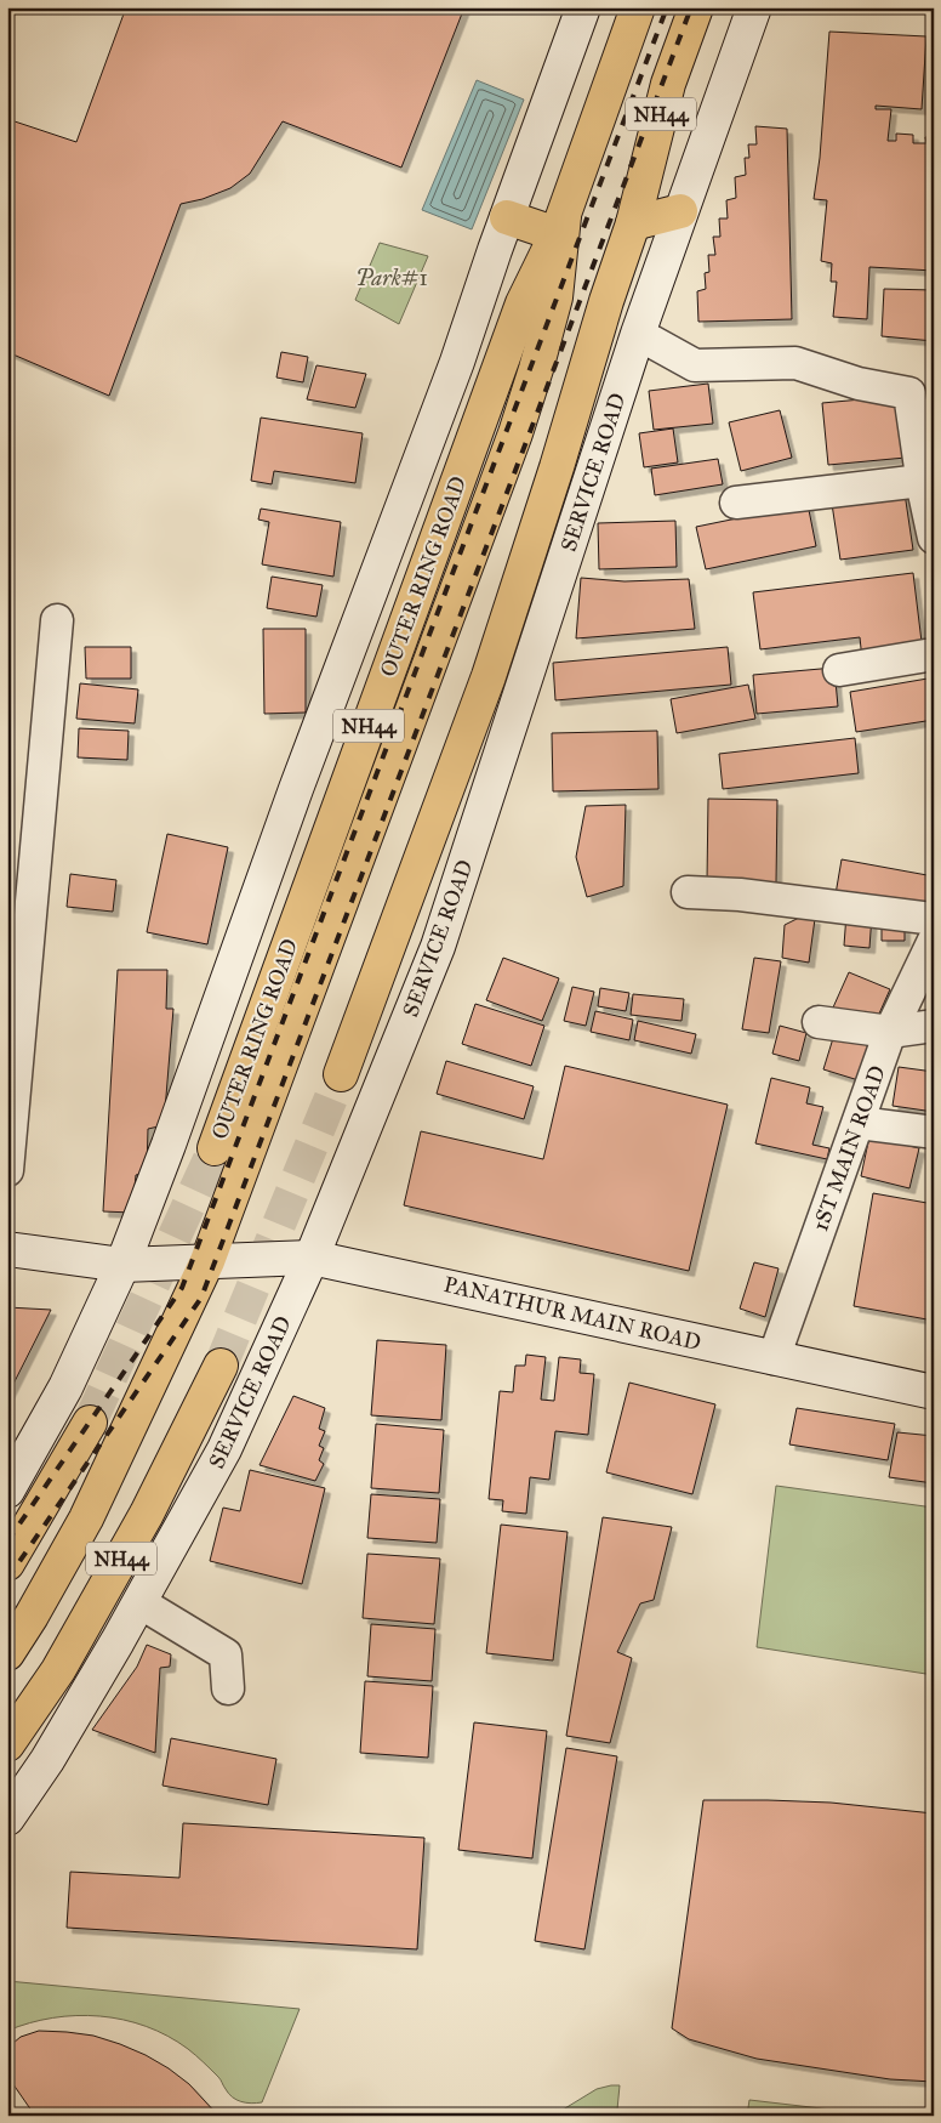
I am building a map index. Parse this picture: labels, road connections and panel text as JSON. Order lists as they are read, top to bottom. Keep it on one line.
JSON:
{"streets":{"highway":["NH44","OUTER RING ROAD"],"street":["SERVICE ROAD","1ST MAIN ROAD","PANATHUR MAIN ROAD"]},"crossings":[["SERVICE ROAD","PANATHUR MAIN ROAD"],["1ST MAIN ROAD","PANATHUR MAIN ROAD"]],"parks":["Park#1"]}
